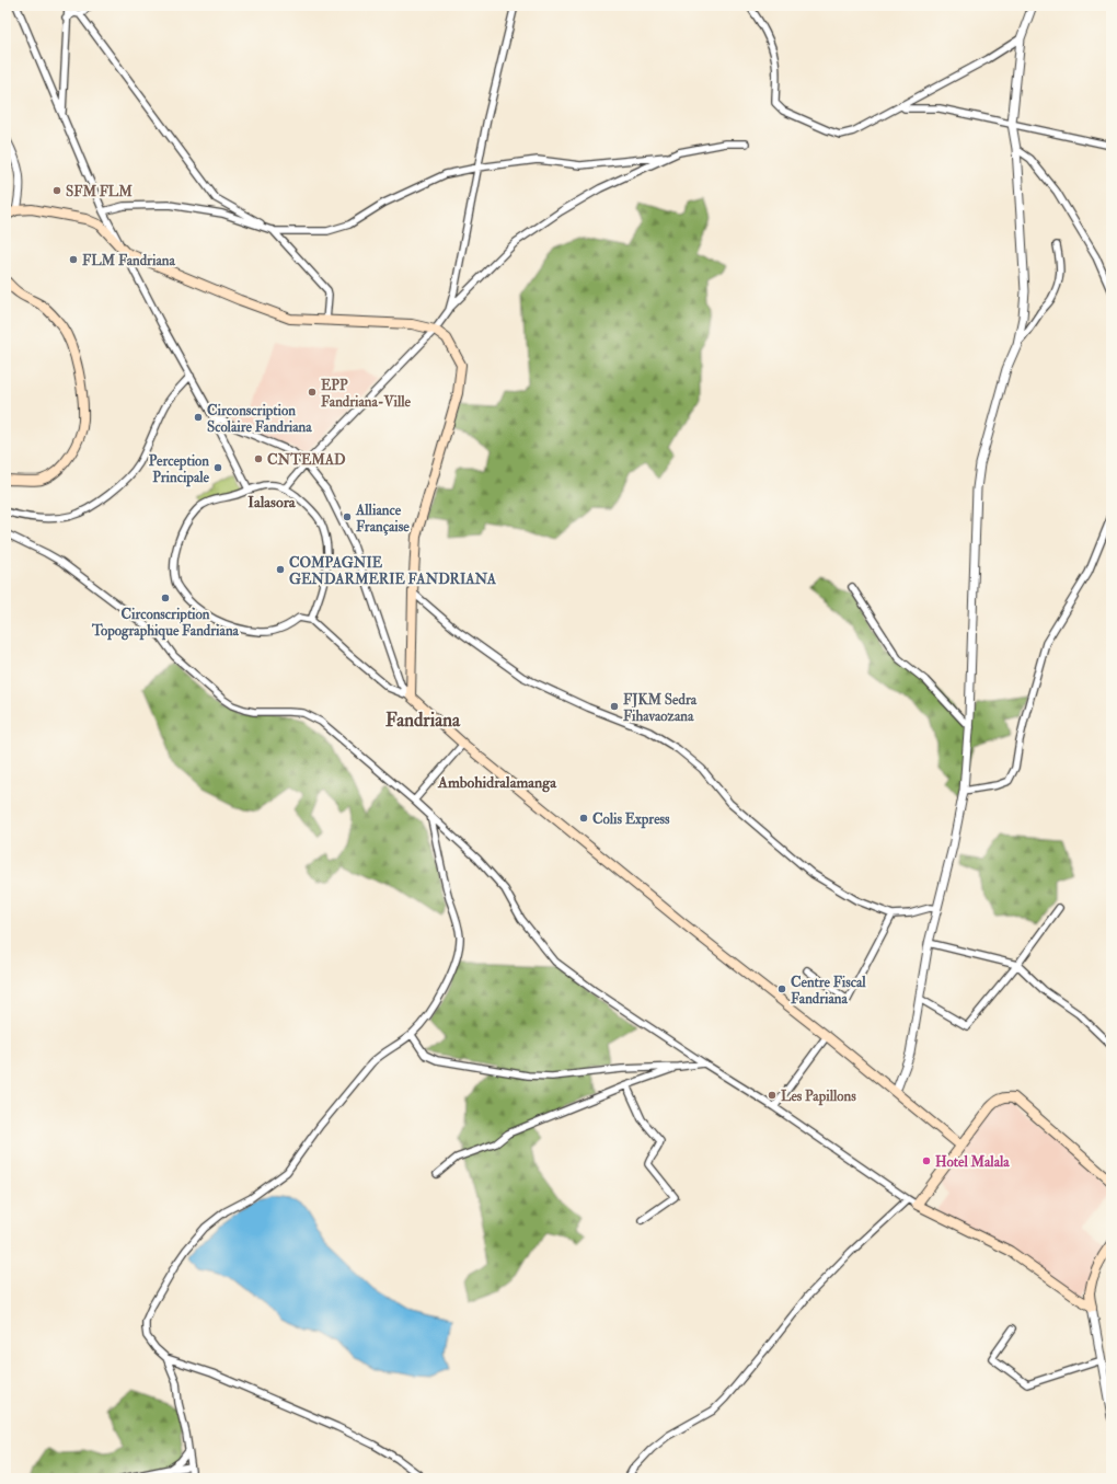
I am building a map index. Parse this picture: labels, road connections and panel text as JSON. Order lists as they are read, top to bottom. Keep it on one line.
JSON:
{"districts":["Ialasora","Fandriana","Ambohidralamanga"],"places":["SFM FLM","FLM Fandriana","EPP Fandriana-Ville","Circonscription Scolaire Fandriana","CNTEMAD","Perception Principale","Alliance Française","COMPAGNIE GENDARMERIE FANDRIANA","Circonscription Topographique Fandriana","FJKM Sedra Fihavaozana","Colis Express","Centre Fiscal Fandriana","Les Papillons","Hotel Malala"]}
